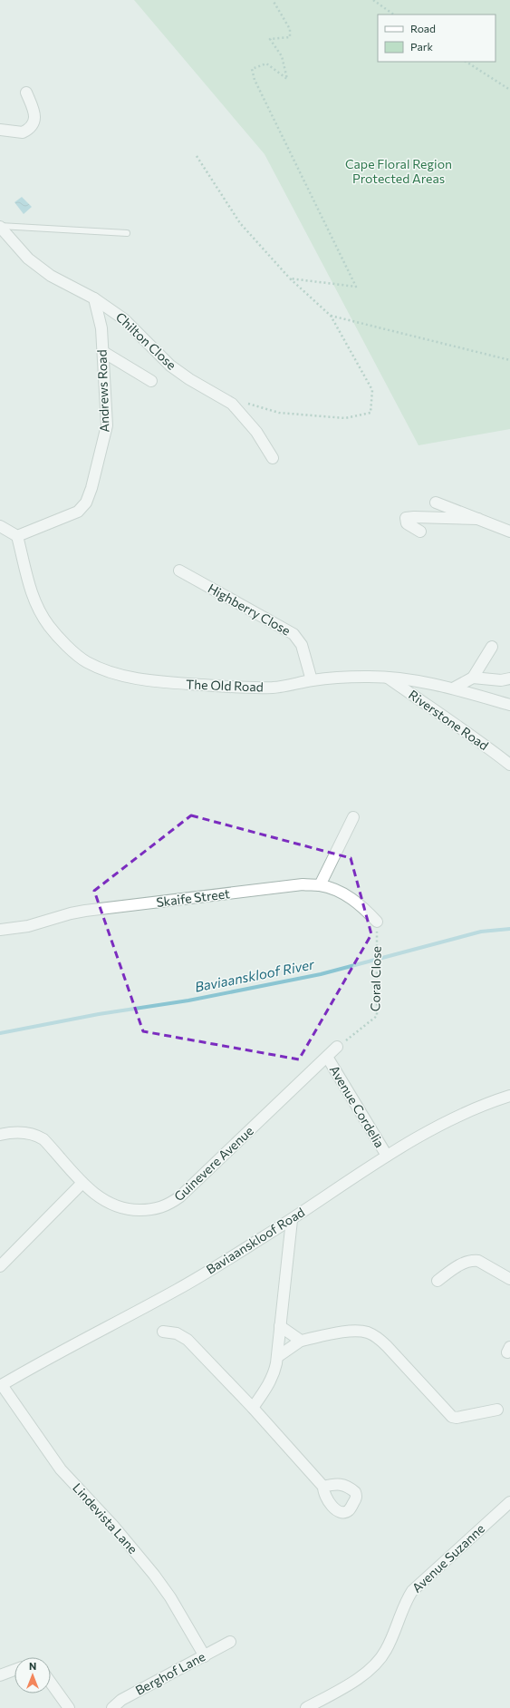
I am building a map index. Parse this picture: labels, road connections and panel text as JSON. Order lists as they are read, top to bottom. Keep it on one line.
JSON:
{"streets":{"street":["Chilton Close","Andrews Road","Highberry Close","The Old Road","Riverstone Road","Skaife Street","Avenue Cordelia","Guinevere Avenue","Baviaanskloof Road","Lindevista Lane","Avenue Suzanne","Berghof Lane"],"path":["Coral Close"]},"crossings":[["Chilton Close","Andrews Road"],["Andrews Road","The Old Road"],["Highberry Close","The Old Road"],["The Old Road","Riverstone Road"],["Skaife Street","Coral Close"],["Avenue Cordelia","Guinevere Avenue"],["Avenue Cordelia","Baviaanskloof Road"],["Baviaanskloof Road","Lindevista Lane"],["Lindevista Lane","Berghof Lane"]],"water":["Baviaanskloof River"],"parks":["Cape Floral Region Protected Areas"],"legend":["Road","Park"],"north":"top"}
